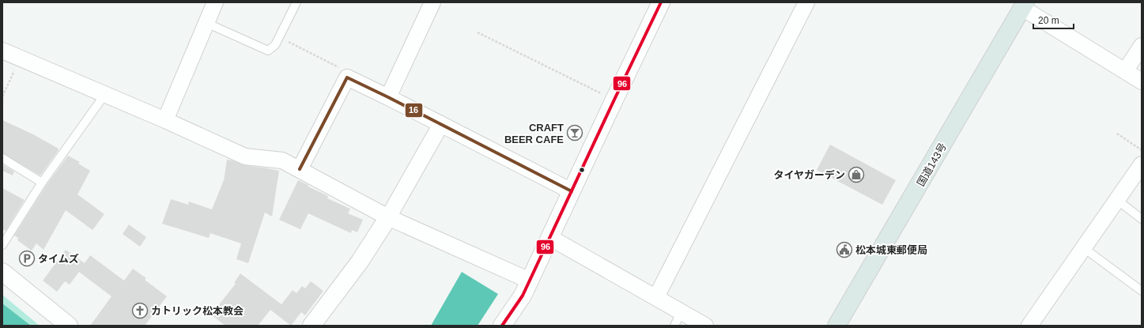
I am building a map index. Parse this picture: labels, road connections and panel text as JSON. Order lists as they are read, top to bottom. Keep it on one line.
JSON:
{"streets":{"highway":["国道143号"]},"places":{"bar":["CRAFT BEER CAFE"],"shop":["タイヤガーデン"],"public building":["松本城東郵便局"],"parking":["タイムズ"],"church":["カトリック松本教会"]},"lines":["transit line 96","transit line 16"],"scale_bar":"20 m"}
